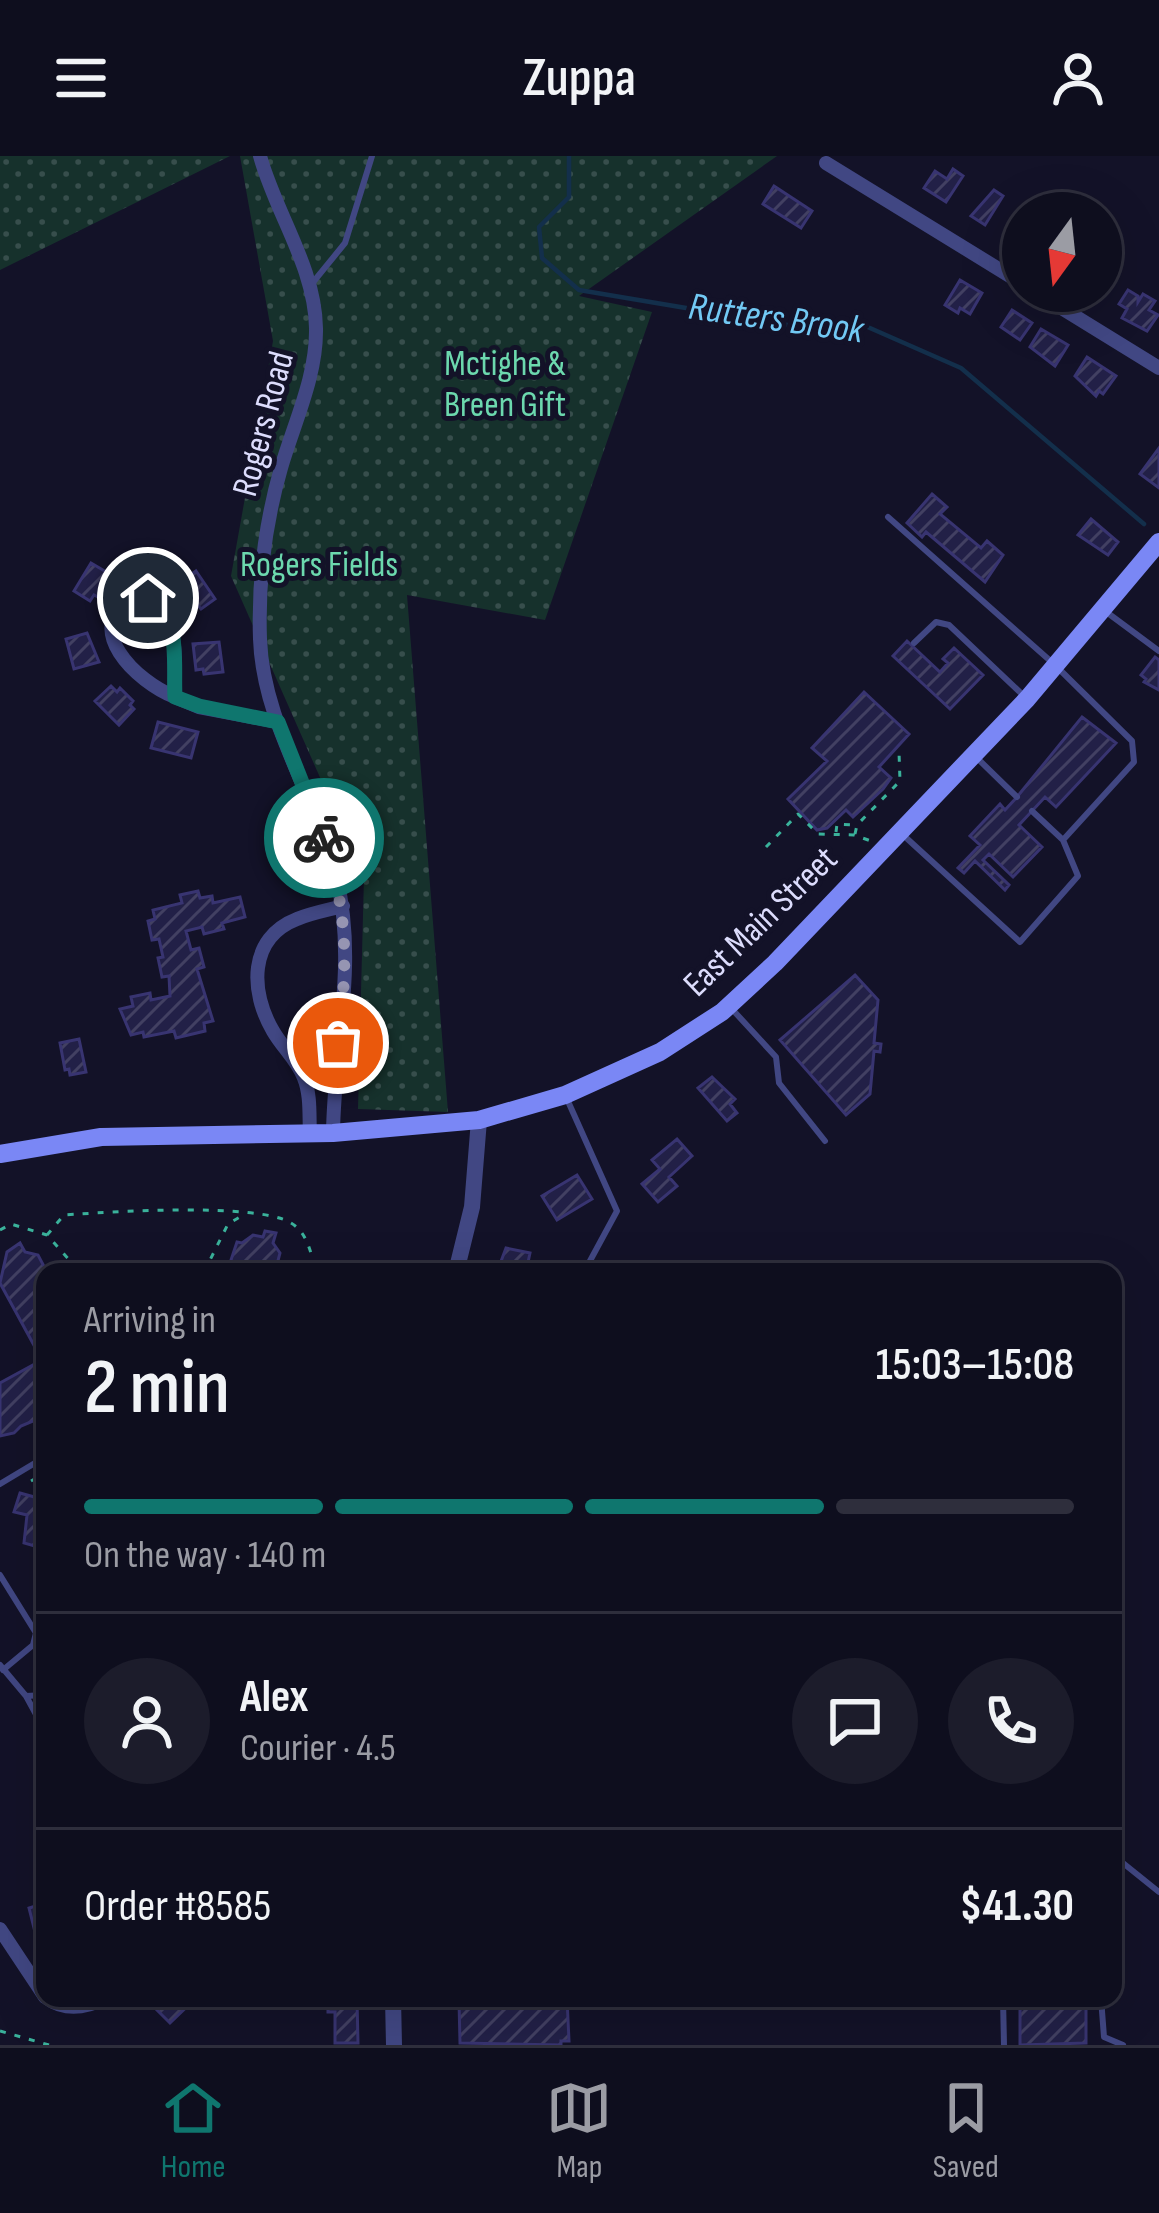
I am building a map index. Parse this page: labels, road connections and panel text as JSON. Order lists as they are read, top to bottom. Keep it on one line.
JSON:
{"streets":{"main road":["East Main Street"],"street":["Rogers Road"]},"crossings":[["Rogers Road","East Main Street"]],"water":["Rutters Brook"],"parks":["Mctighe & Breen Gift","Rogers Fields"],"north":"bottom","page":{"header":"Zuppa","heading":["2 min","Arriving in","15:03–15:08"],"panel":["Alex","Courier · 4.5","Order #8585","$41.30"],"bar":"On the way · 140 m","tabs":["Home","Map","Saved"]}}
